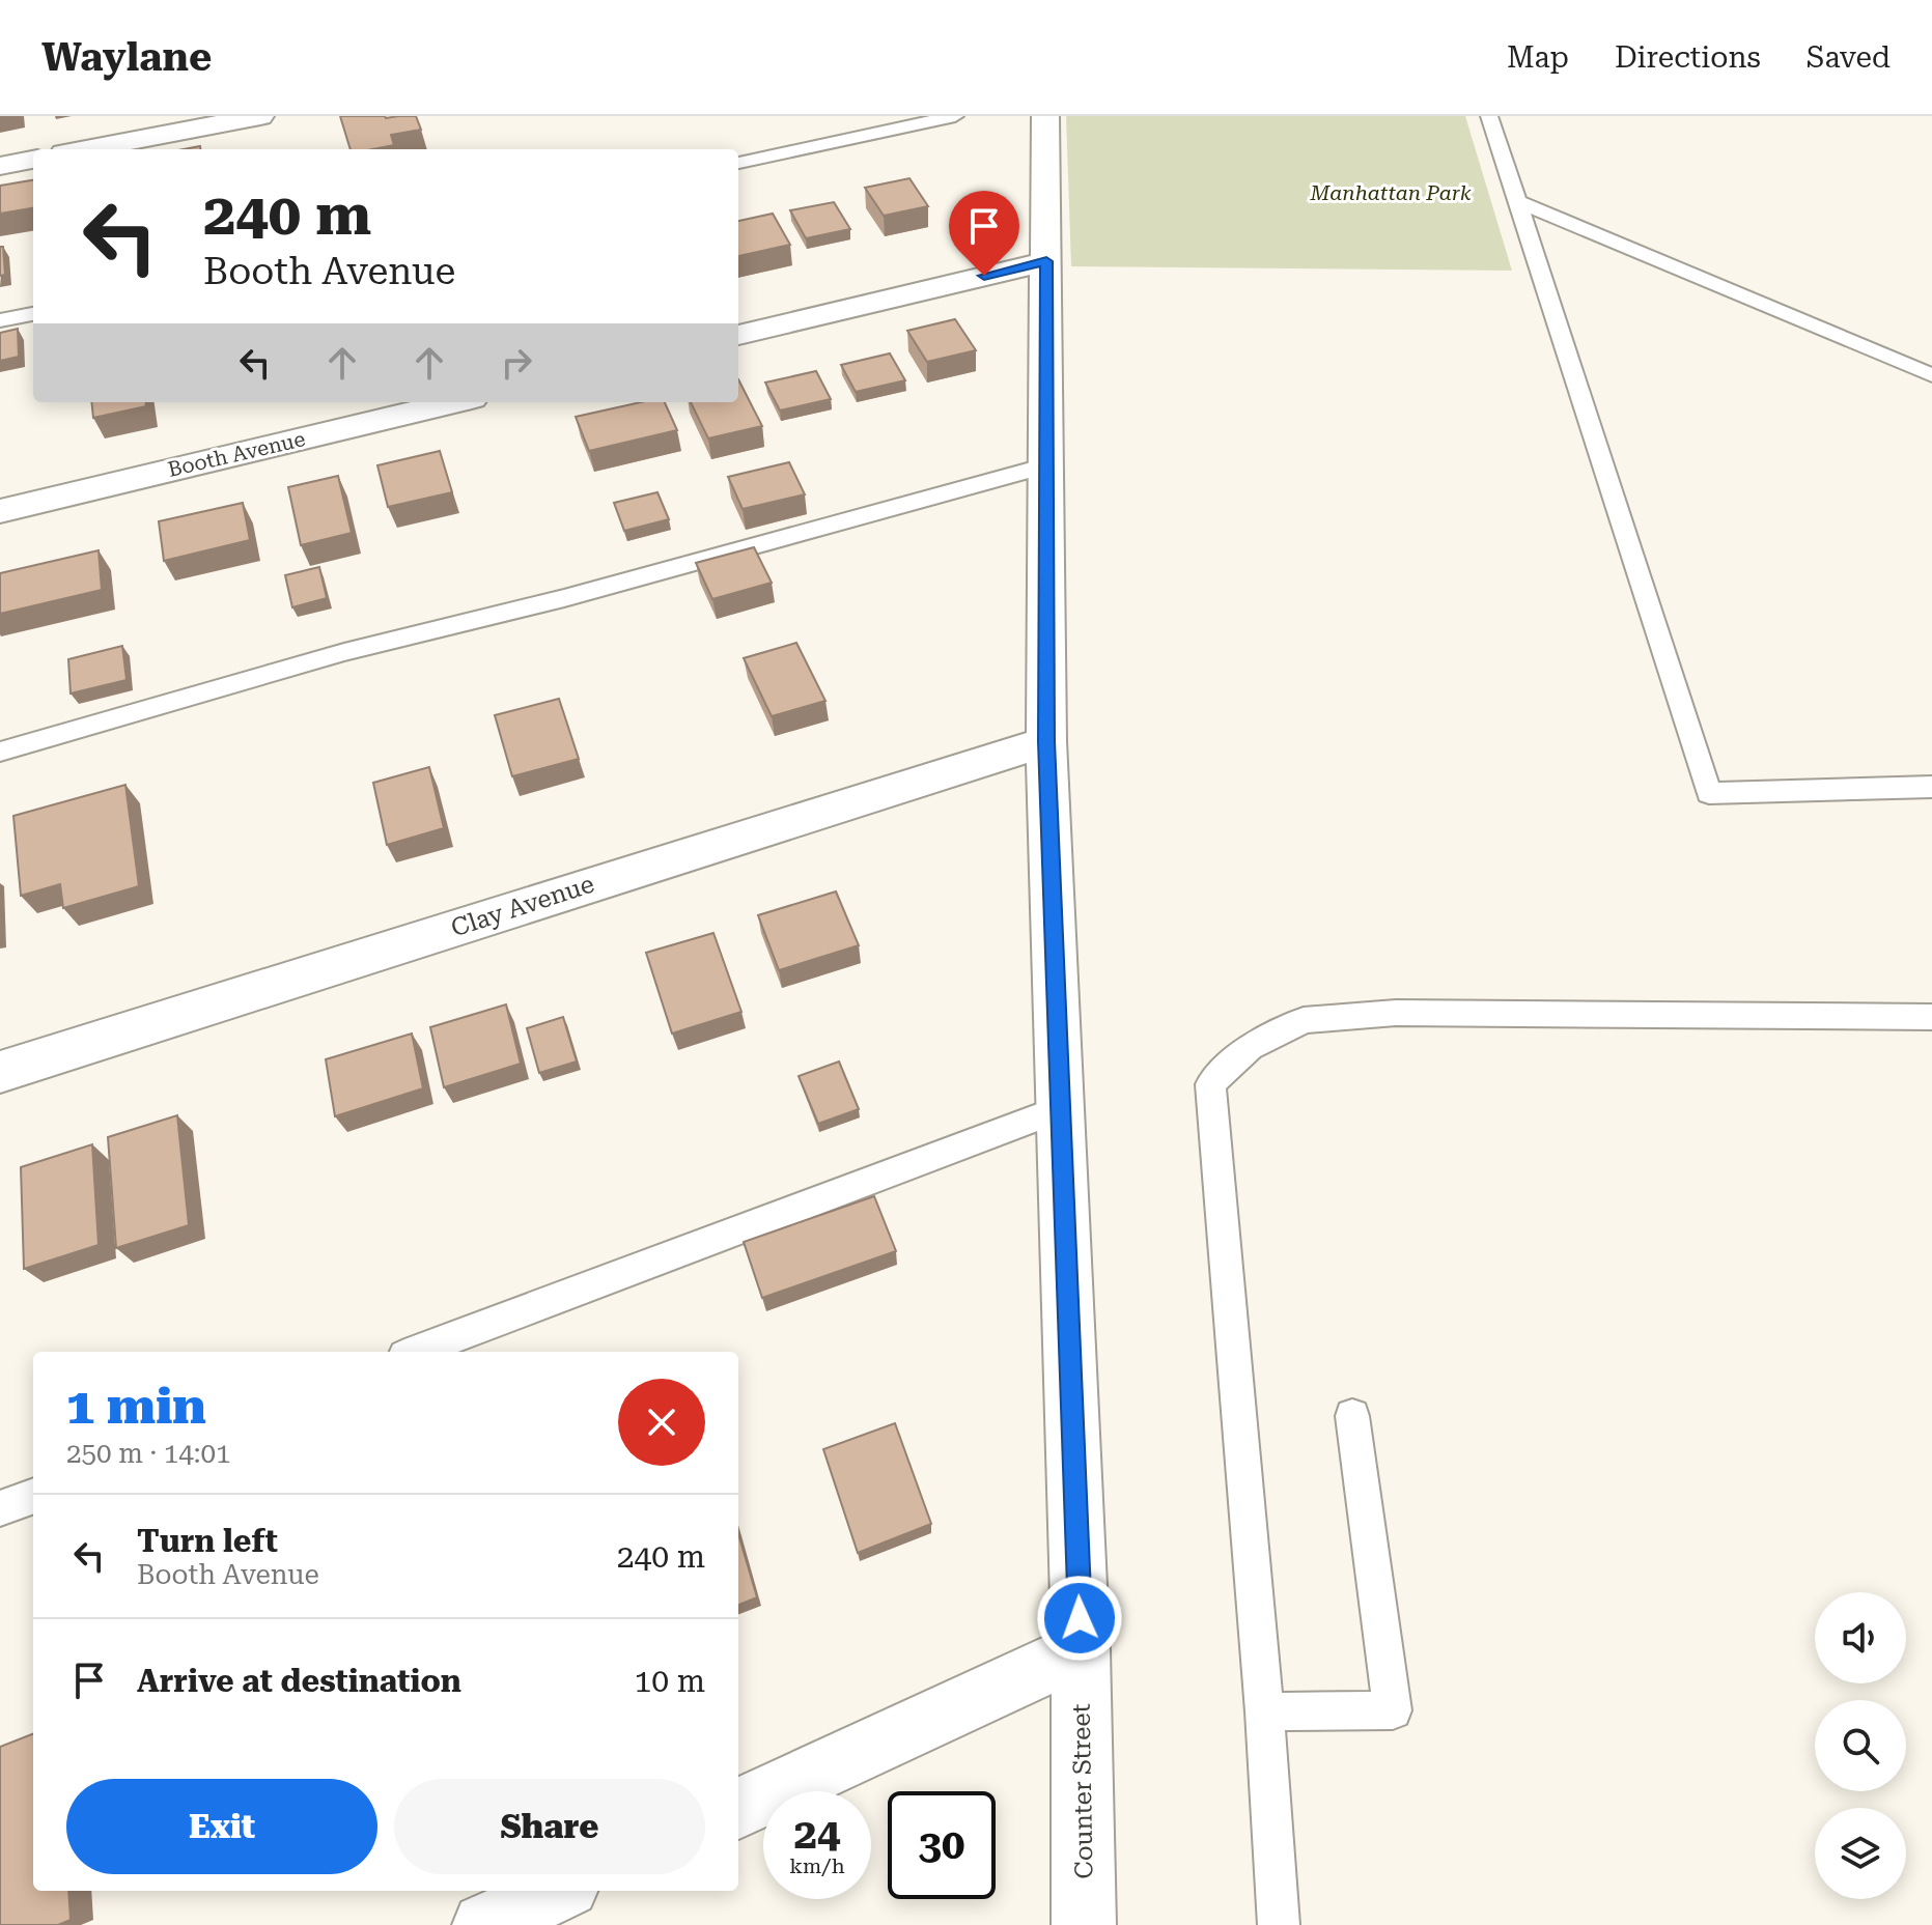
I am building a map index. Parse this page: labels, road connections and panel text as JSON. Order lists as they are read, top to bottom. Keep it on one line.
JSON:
{"streets":{"street":["Booth Avenue","Clay Avenue","Counter Street"]},"crossings":[["Clay Avenue","Counter Street"]],"parks":["Manhattan Park"],"page":{"header":"Waylane","nav":["Map","Directions","Saved"],"turn":["240 m","Booth Avenue"],"heading":["1 min","250 m · 14:01"],"list":[{"name":"Turn left","note":"Booth Avenue","value":"240 m"},{"name":"Arrive at destination","value":"10 m"}],"buttons":["Exit","Share"],"speed":"24 km/h","limit":"30"}}
